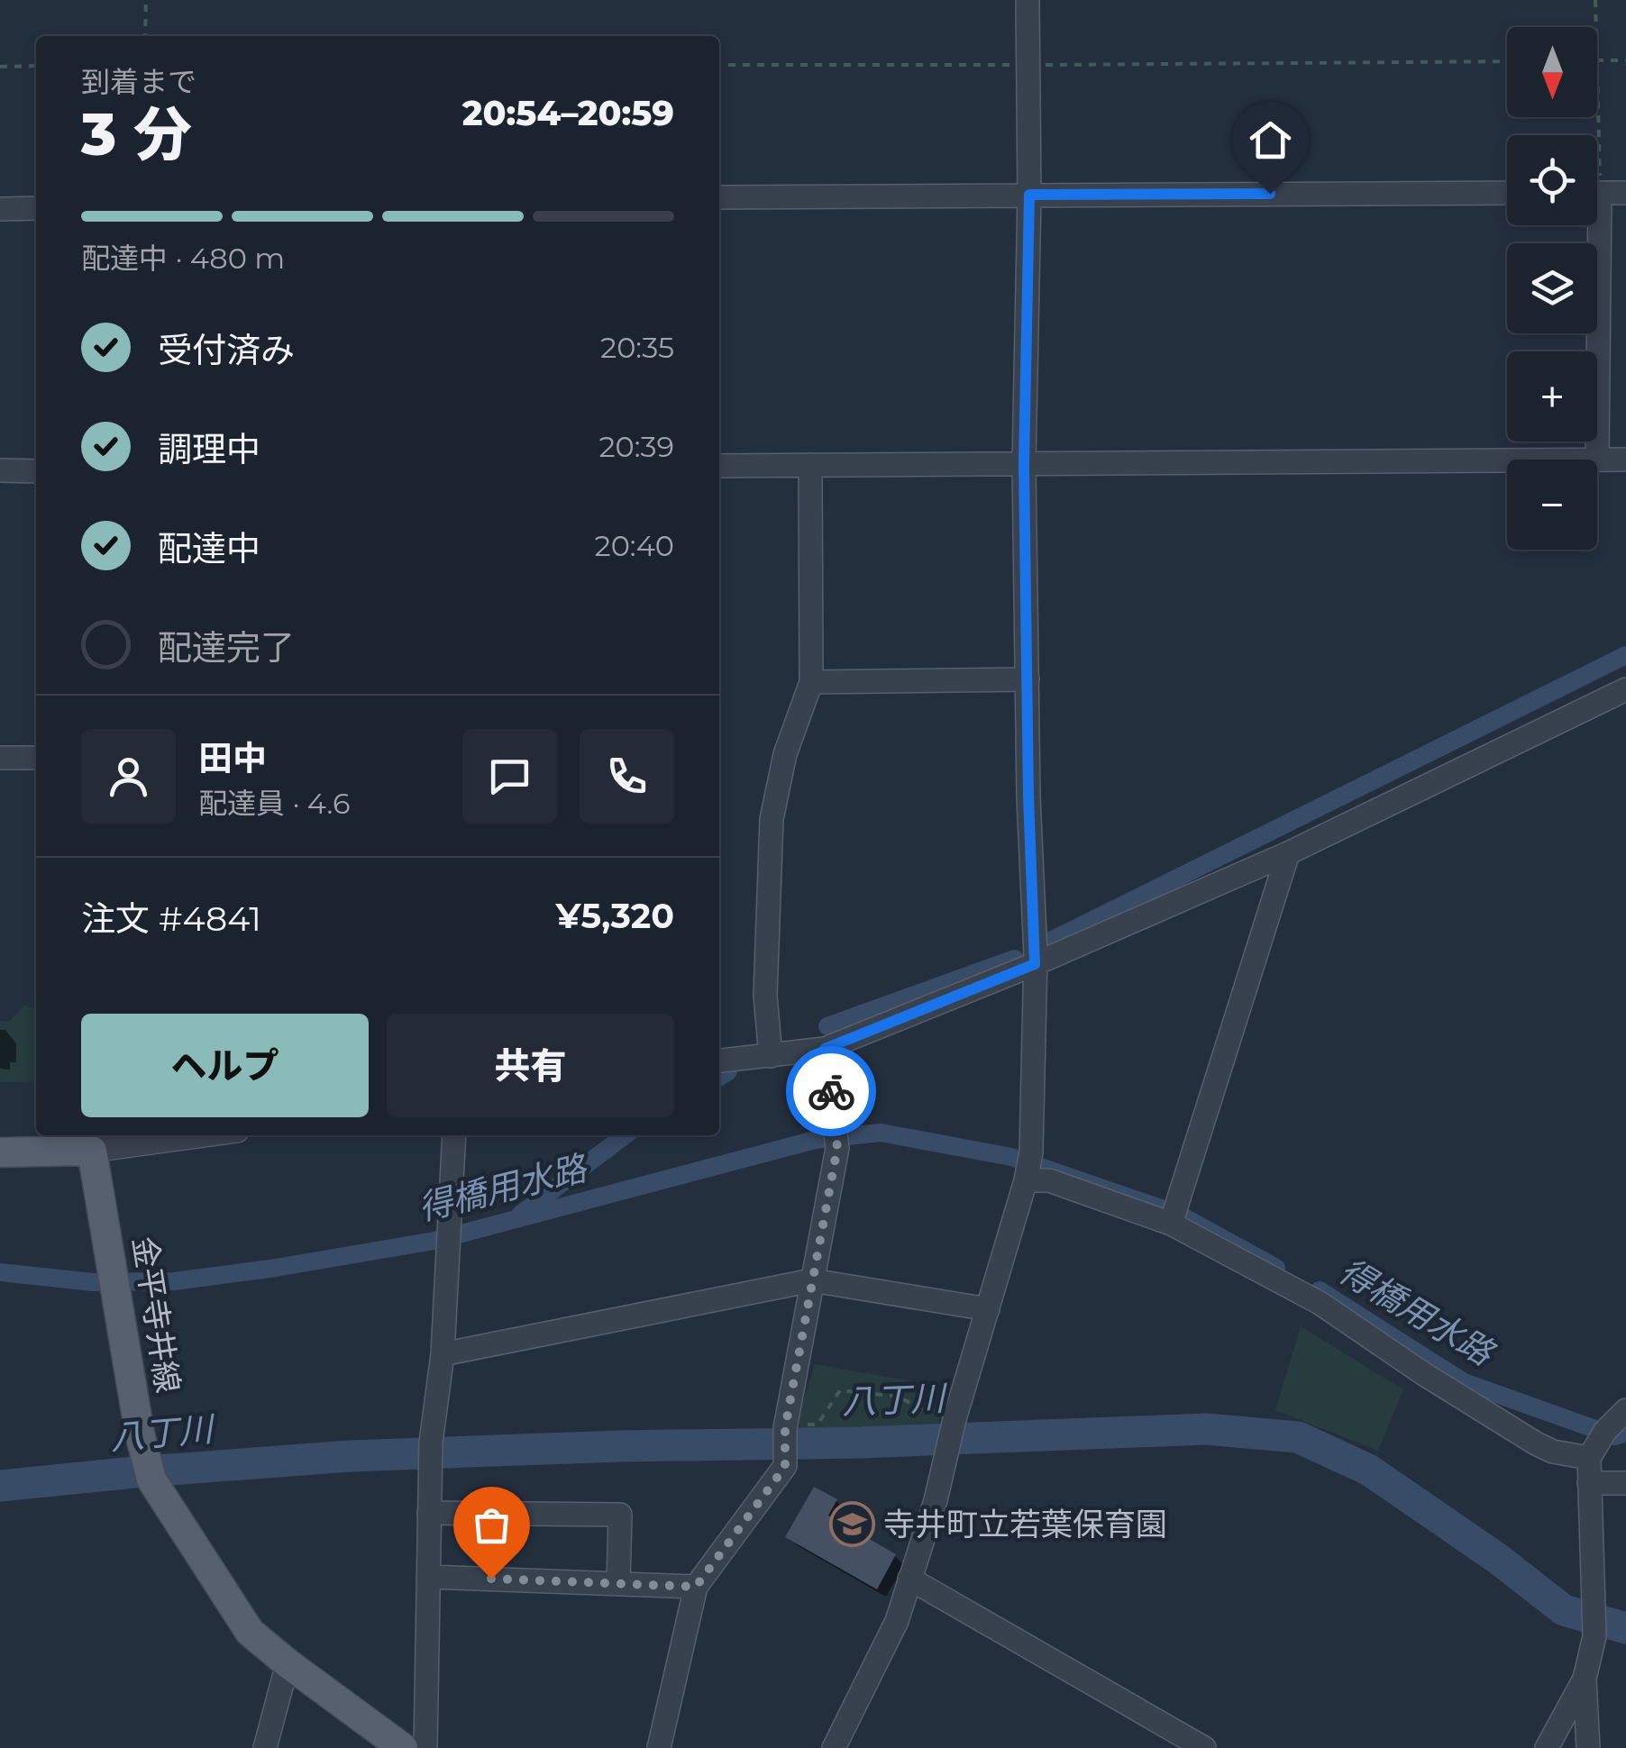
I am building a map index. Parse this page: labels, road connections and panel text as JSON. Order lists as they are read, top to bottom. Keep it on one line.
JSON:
{"streets":{"main road":["金平寺井線"]},"water":["得橋用水路","八丁川"],"places":{"school or university":["寺井町立若葉保育園"]},"north":"bottom","page":{"map_buttons":["+","−"],"heading":["3 分","到着まで","20:54–20:59"],"panel":["田中","配達員 · 4.6","注文 #4841","¥5,320"],"bar":"配達中 · 480 m","list":[["受付済み","20:35"],["調理中","20:39"],["配達中","20:40"],"配達完了"],"buttons":["ヘルプ","共有"]}}
